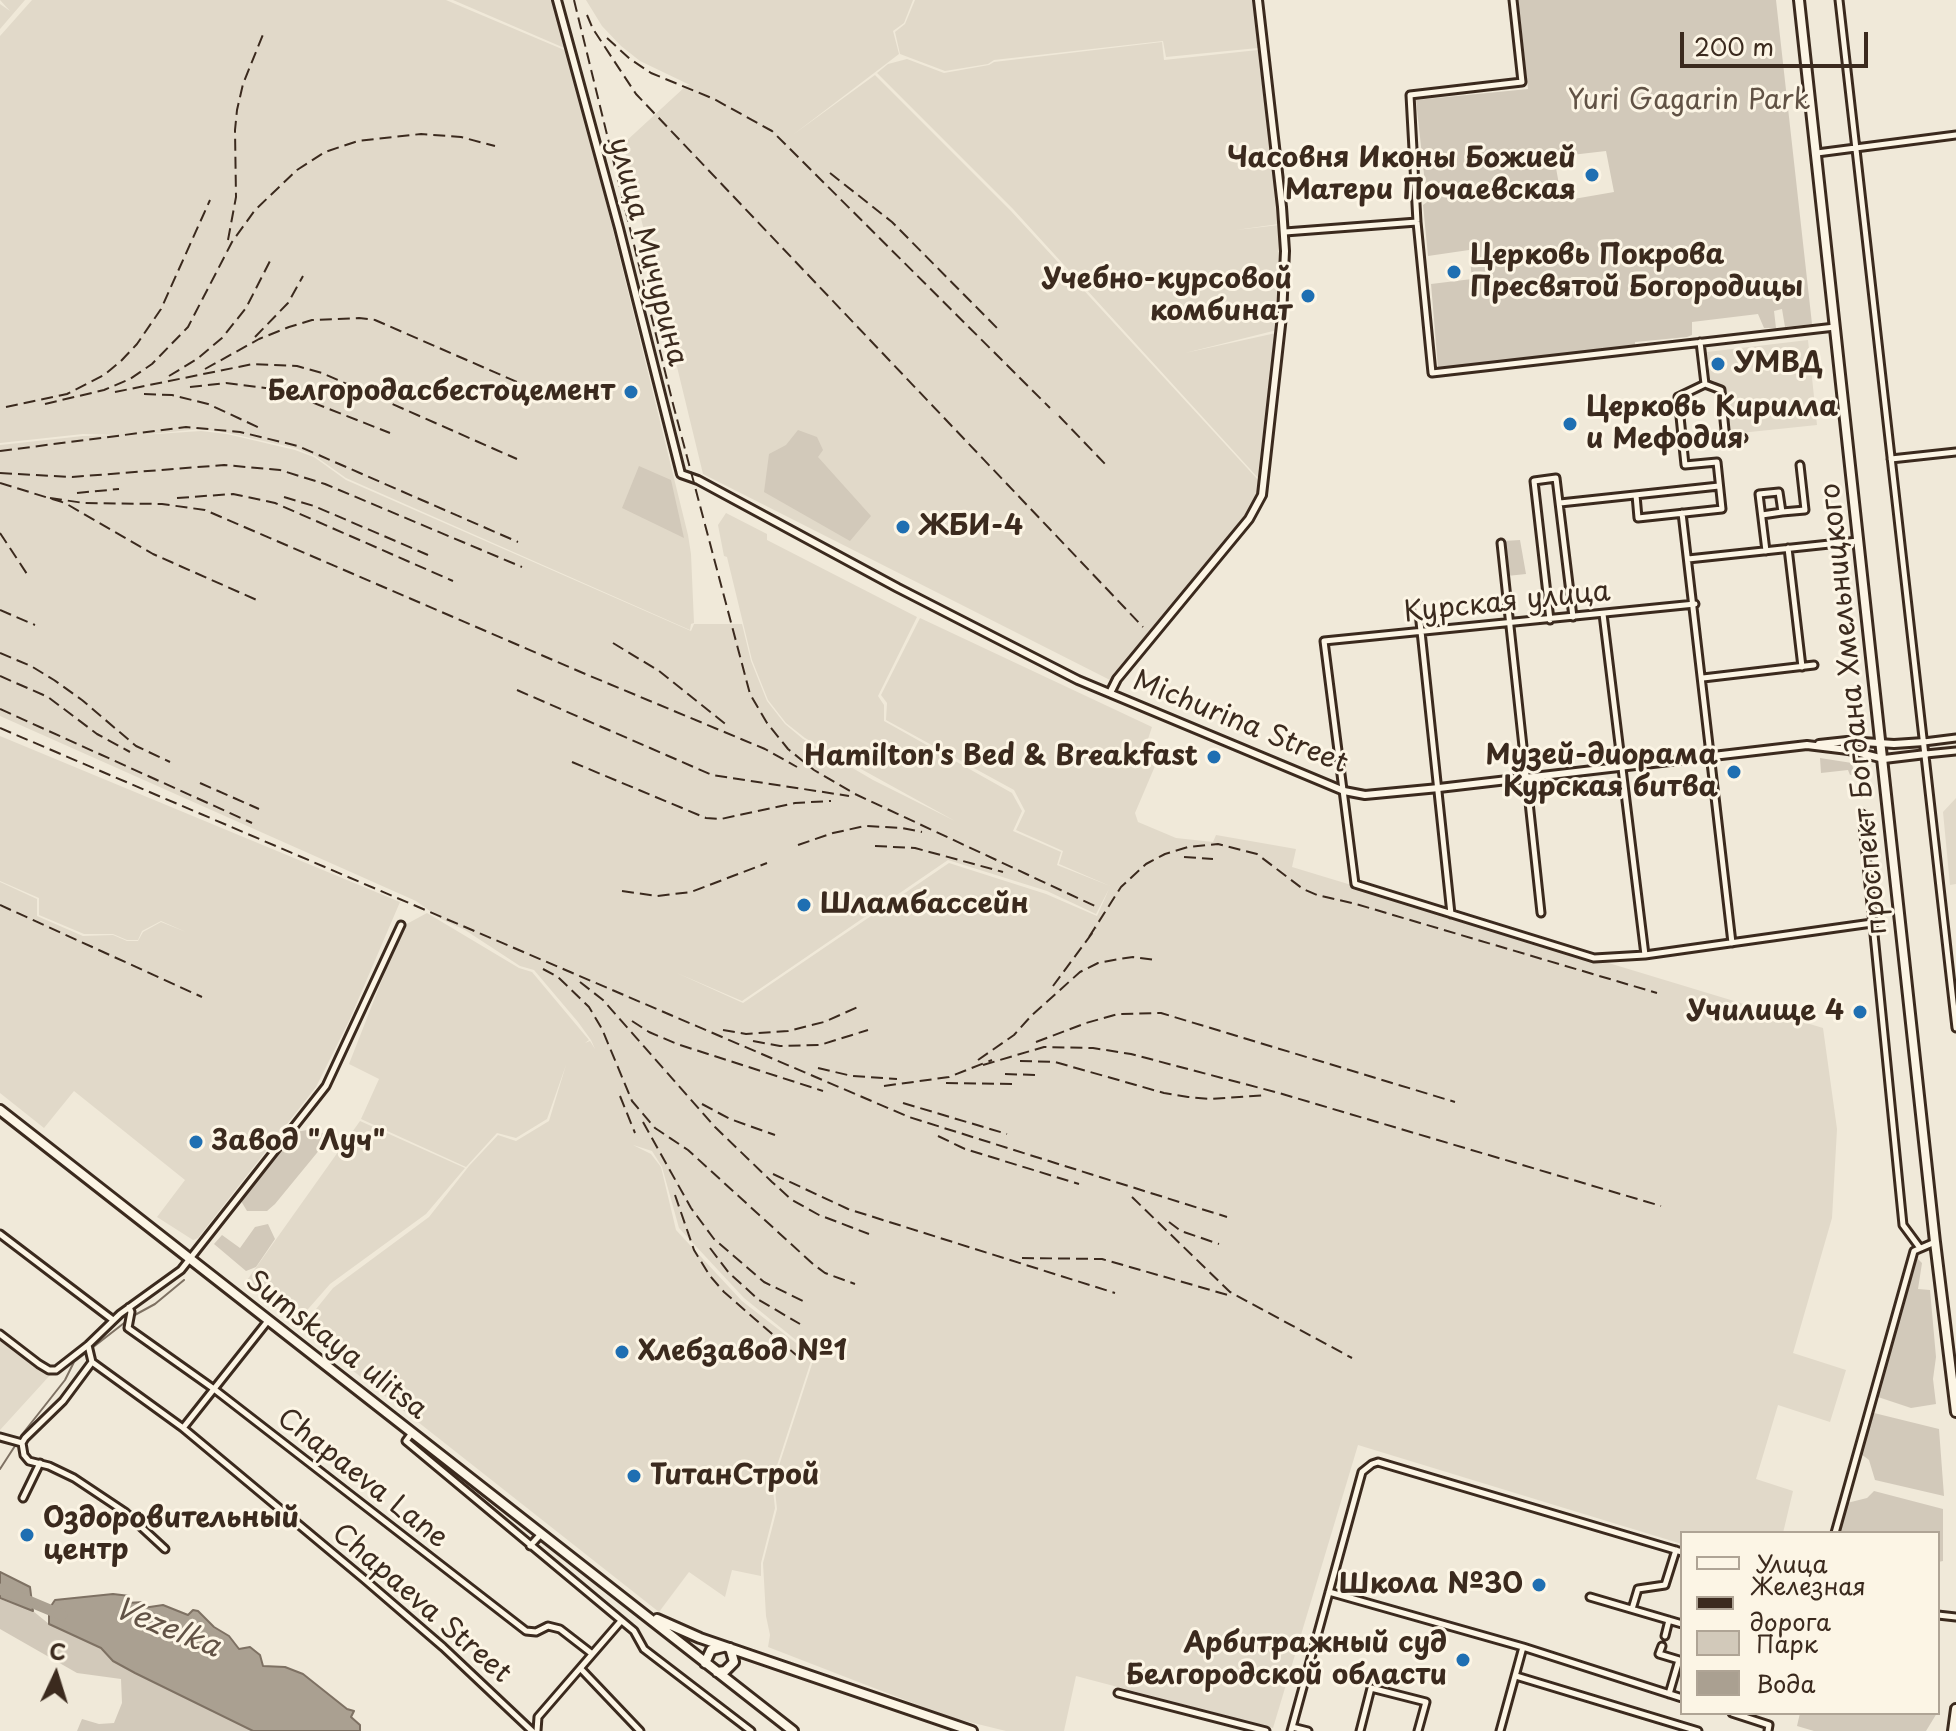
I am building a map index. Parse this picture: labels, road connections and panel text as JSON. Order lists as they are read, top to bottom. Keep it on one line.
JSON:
{"streets":{"main road":["проспект Богдана Хмельницкого","Sumskaya ulitsa"],"street":["Курская улица","Michurina Street","Chapaeva Lane","Chapaeva Street"]},"crossings":[["Курская улица","Michurina Street"],["проспект Богдана Хмельницкого","Michurina Street"]],"water":["Vezelka"],"parks":["Yuri Gagarin Park"],"places":["Часовня Иконы Божией Матери Почаевская","Церковь Покрова Пресвятой Богородицы","Учебно-курсовой комбинат","УМВД","Белгородасбестоцемент","Церковь Кирилла и Мефодия","ЖБИ-4","Hamilton's Bed & Breakfast","Музей-диорама Курская битва","Шламбассейн","Училище 4","Завод \"Луч\"","Хлебзавод №1","ТитанСтрой","Оздоровительный центр","Школа №30","Арбитражный суд Белгородской области"],"legend":["Улица","Железная дорога","Парк","Вода"],"scale_bar":"200 m","north":"top"}
